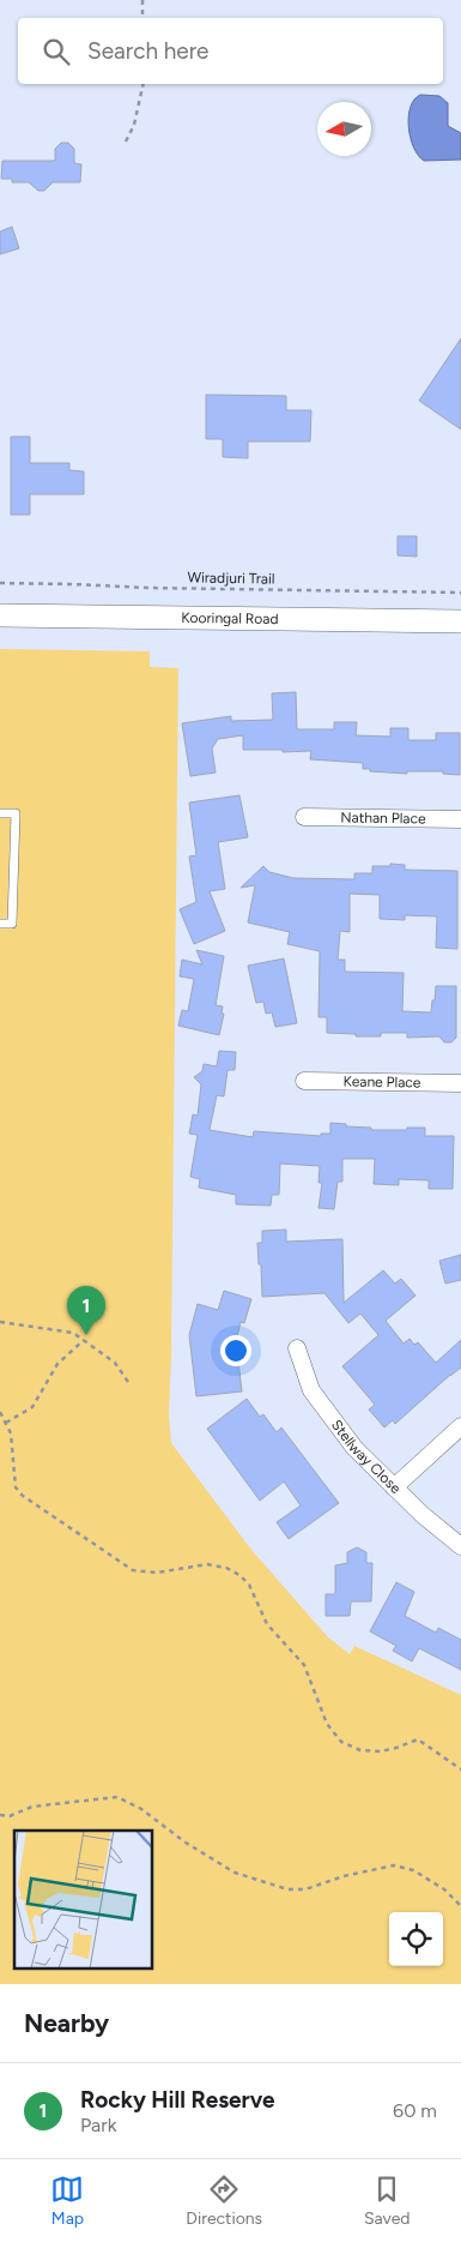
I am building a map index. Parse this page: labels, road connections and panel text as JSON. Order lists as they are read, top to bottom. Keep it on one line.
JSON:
{"streets":{"main road":["Kooringal Road"],"street":["Nathan Place","Keane Place","Stellway Close"],"path":["Wiradjuri Trail"]},"north":"left","page":{"search":"Search here","pins":"1","heading":"Nearby","list":[{"mark":"1","name":"Rocky Hill Reserve","note":"Park","value":"60 m"}],"nav":["Map","Directions","Saved"]}}
